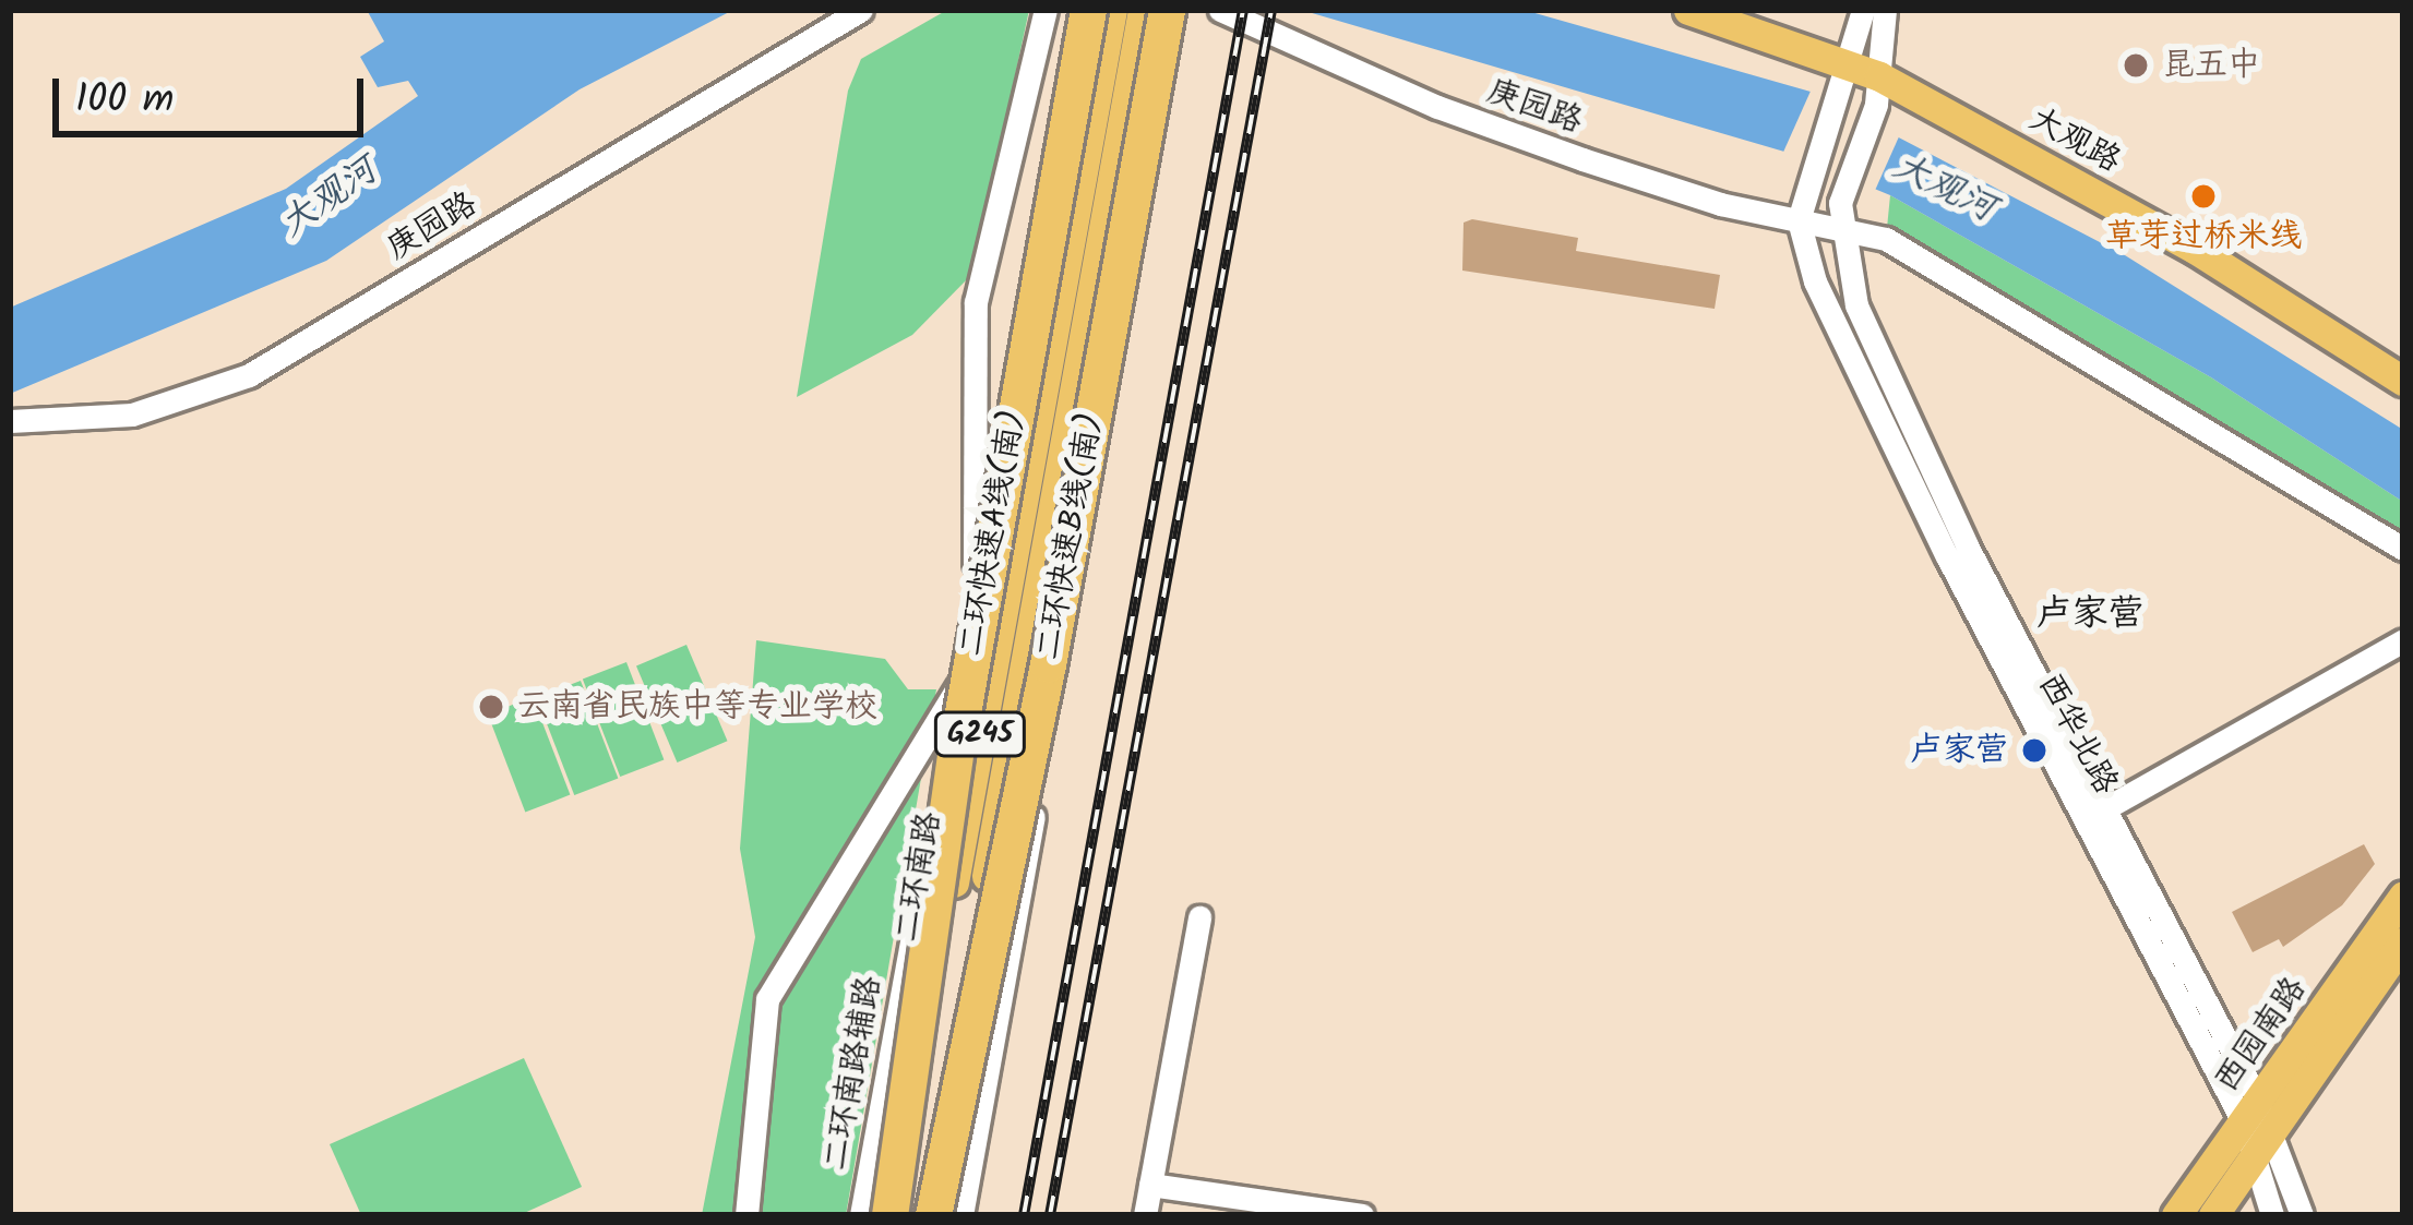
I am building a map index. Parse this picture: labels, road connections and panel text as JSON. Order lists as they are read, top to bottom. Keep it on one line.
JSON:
{"streets":{"highway":["二环快速A线(南)","二环快速B线(南)"],"main road":["大观路","G245","二环南路","西园南路"],"street":["庚园路","西华北路","二环南路辅路"]},"crossings":[["庚园路","西华北路"],["大观路","西华北路"],["二环快速A线(南)","二环南路"],["二环快速B线(南)","二环南路"],["西华北路","西园南路"],["二环南路","二环南路辅路"]],"districts":["卢家营"],"water":["大观河"],"places":["昆五中","草芽过桥米线","云南省民族中等专业学校","卢家营"],"scale_bar":"100 m"}
